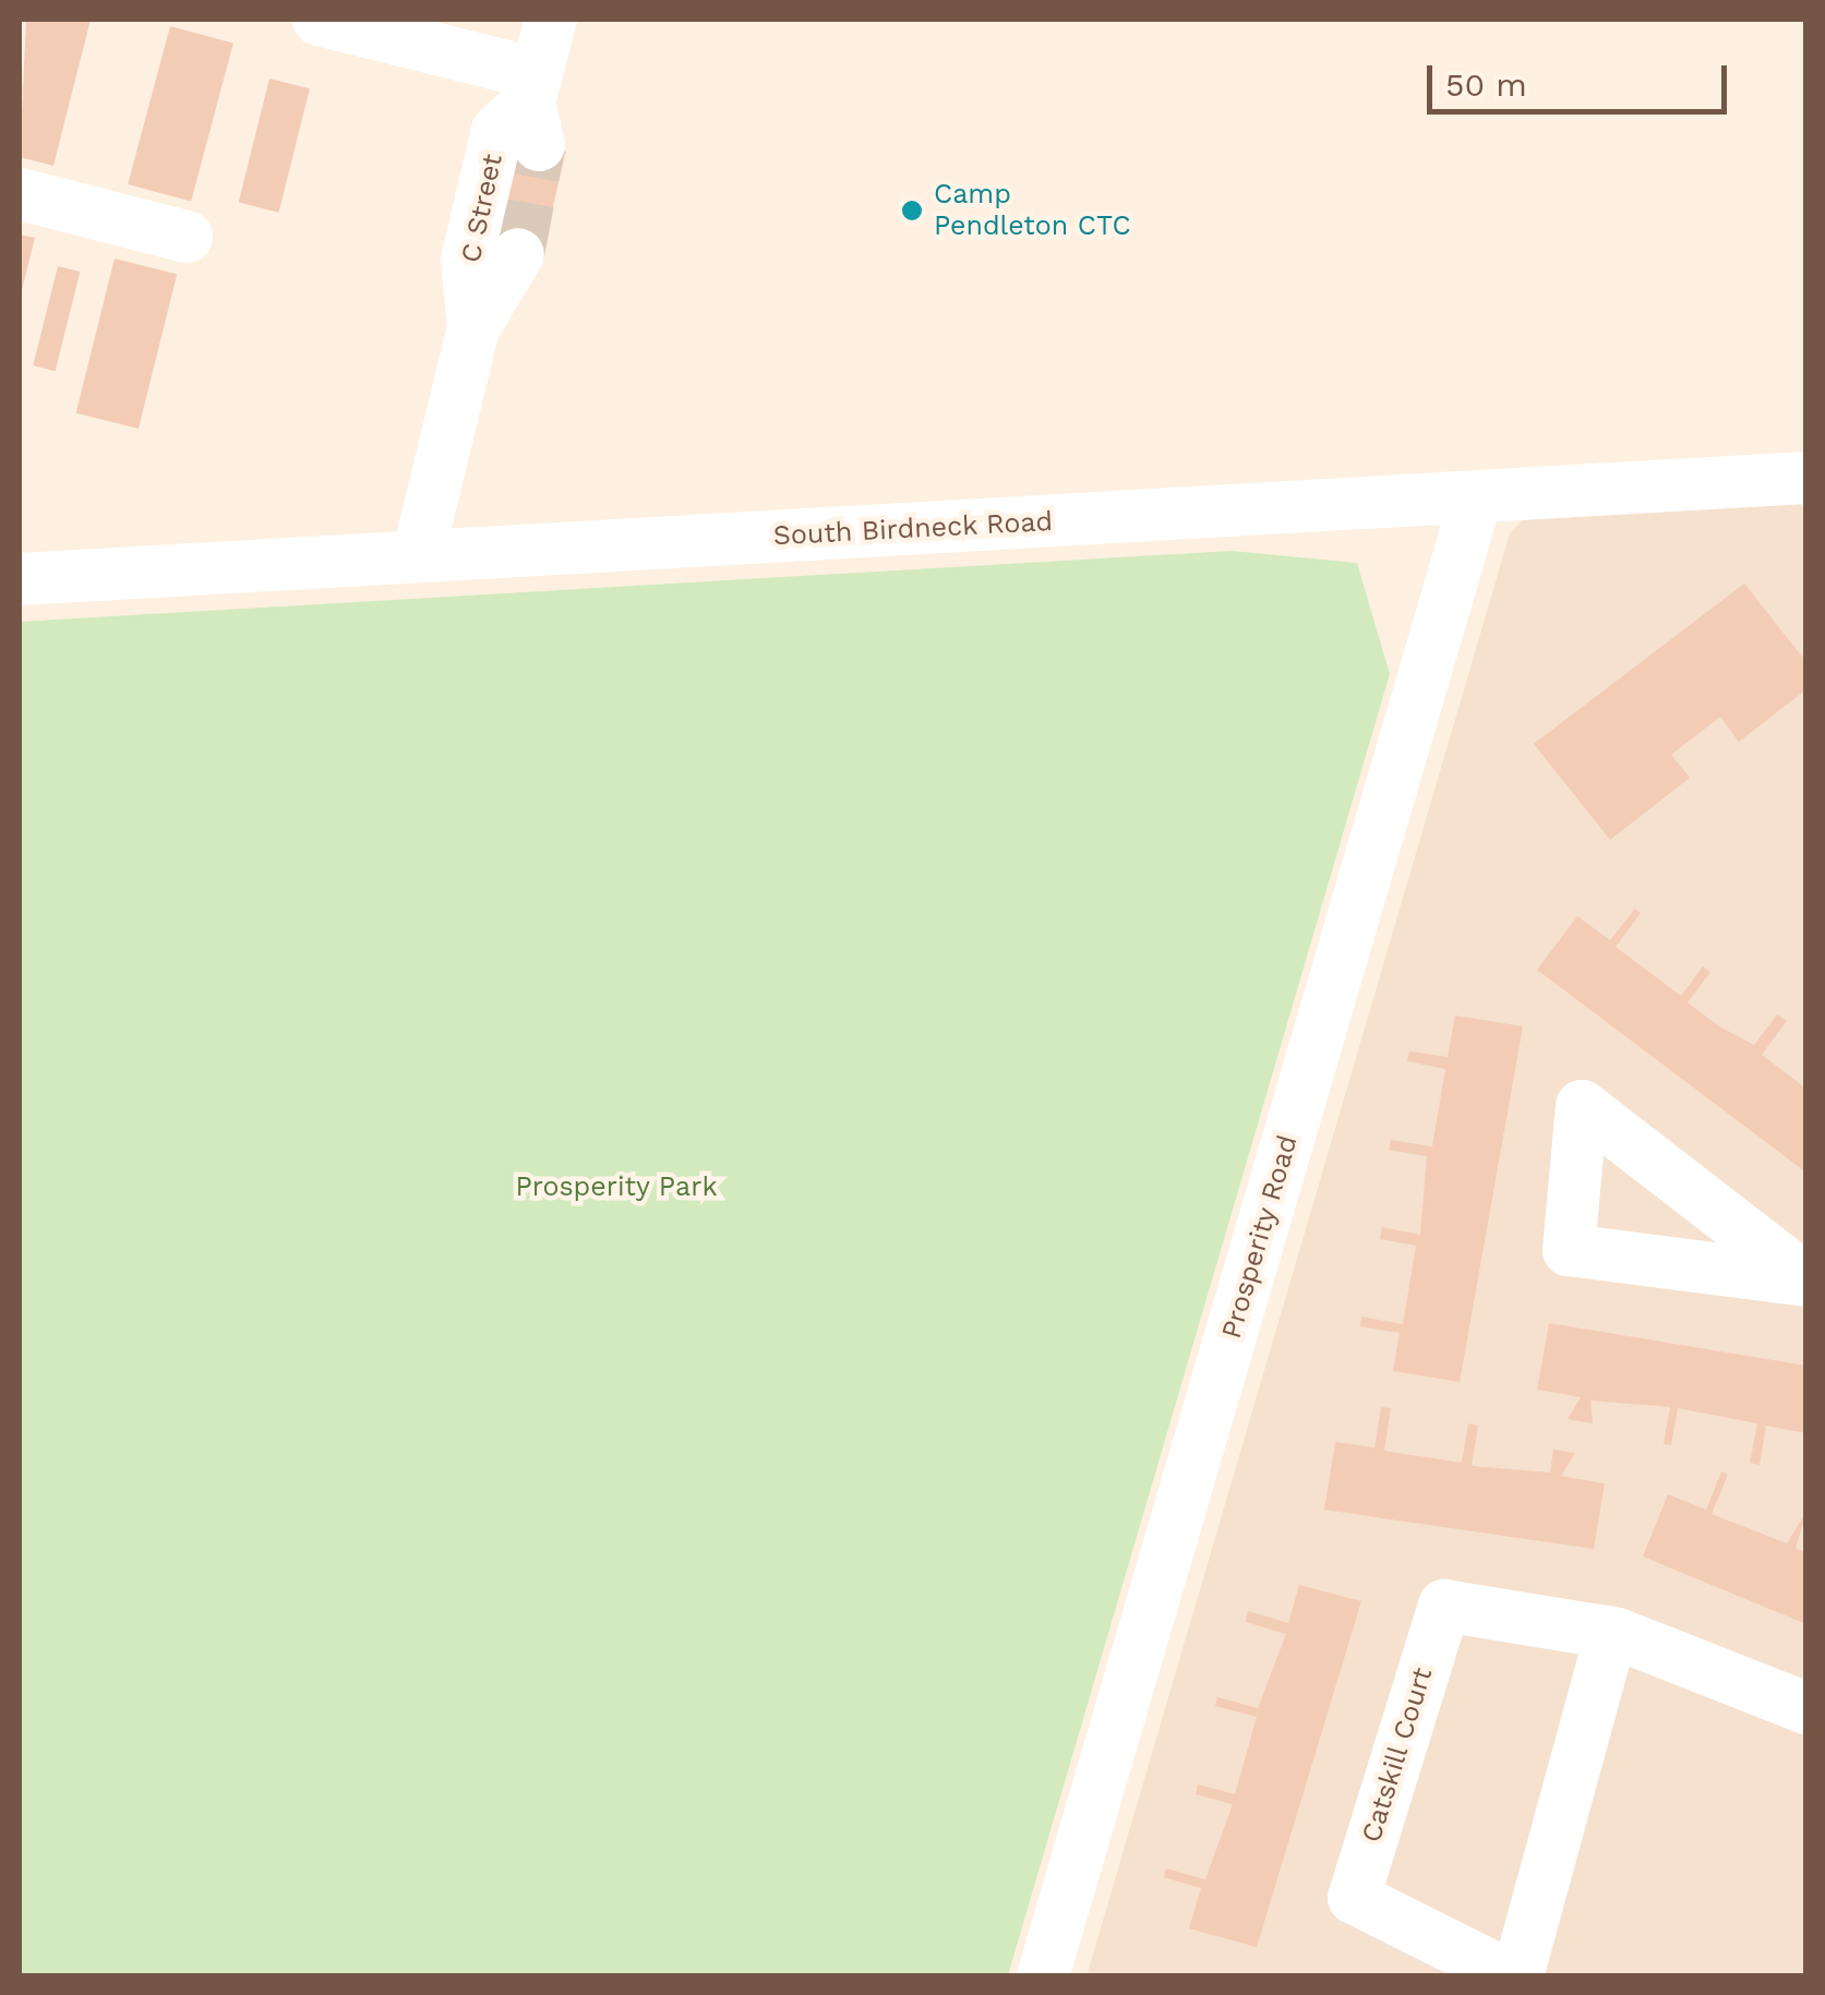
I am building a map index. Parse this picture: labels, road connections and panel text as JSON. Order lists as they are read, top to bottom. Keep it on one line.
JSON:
{"streets":{"street":["C Street","South Birdneck Road","Prosperity Road","Catskill Court"]},"crossings":[["C Street","South Birdneck Road"],["South Birdneck Road","Prosperity Road"]],"parks":["Prosperity Park"],"places":["Camp Pendleton CTC"],"scale_bar":"50 m"}
